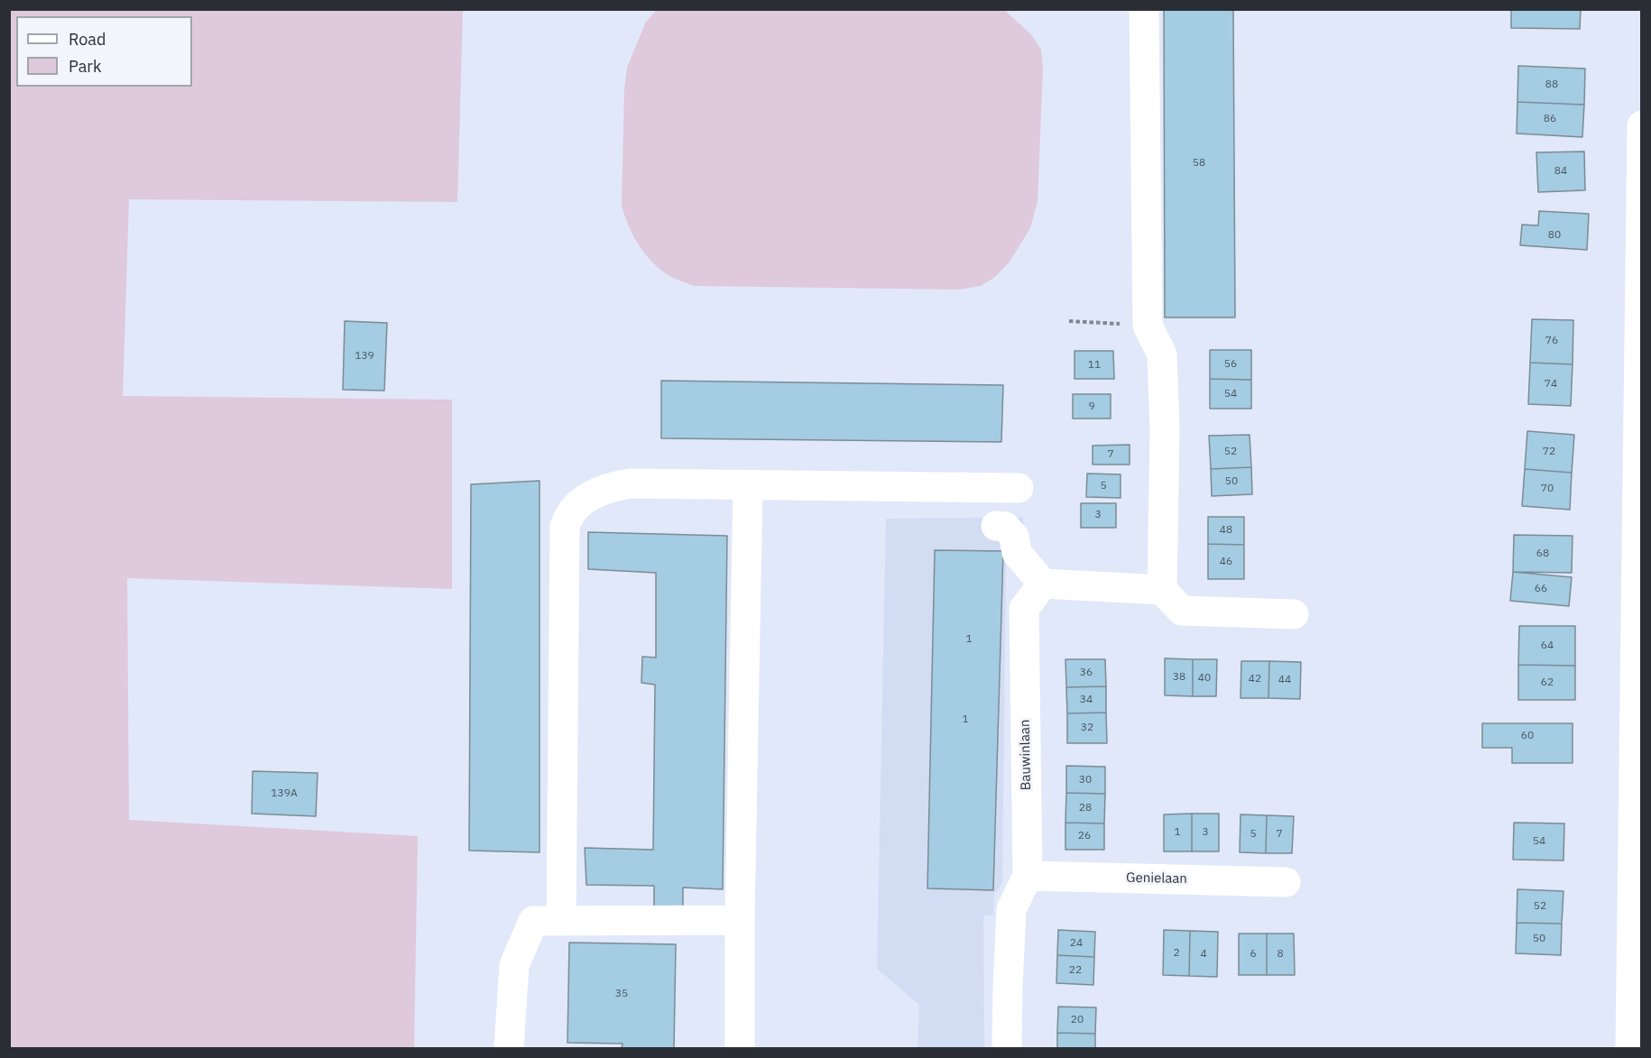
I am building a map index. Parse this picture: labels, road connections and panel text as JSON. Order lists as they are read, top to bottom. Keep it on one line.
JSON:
{"streets":{"street":["Bauwinlaan","Genielaan"]},"crossings":[["Bauwinlaan","Genielaan"]],"house_numbers":["88","86","58","84","80","76","139","56","11","74","54","9","52","72","7","50","5","70","3","48","68","46","66","1","64","36","38","40","42","44","62","34","1","32","60","30","139A","28","1","3","5","7","26","54","52","50","24","2","4","6","8","22","35","20"],"legend":["Road","Park"]}
